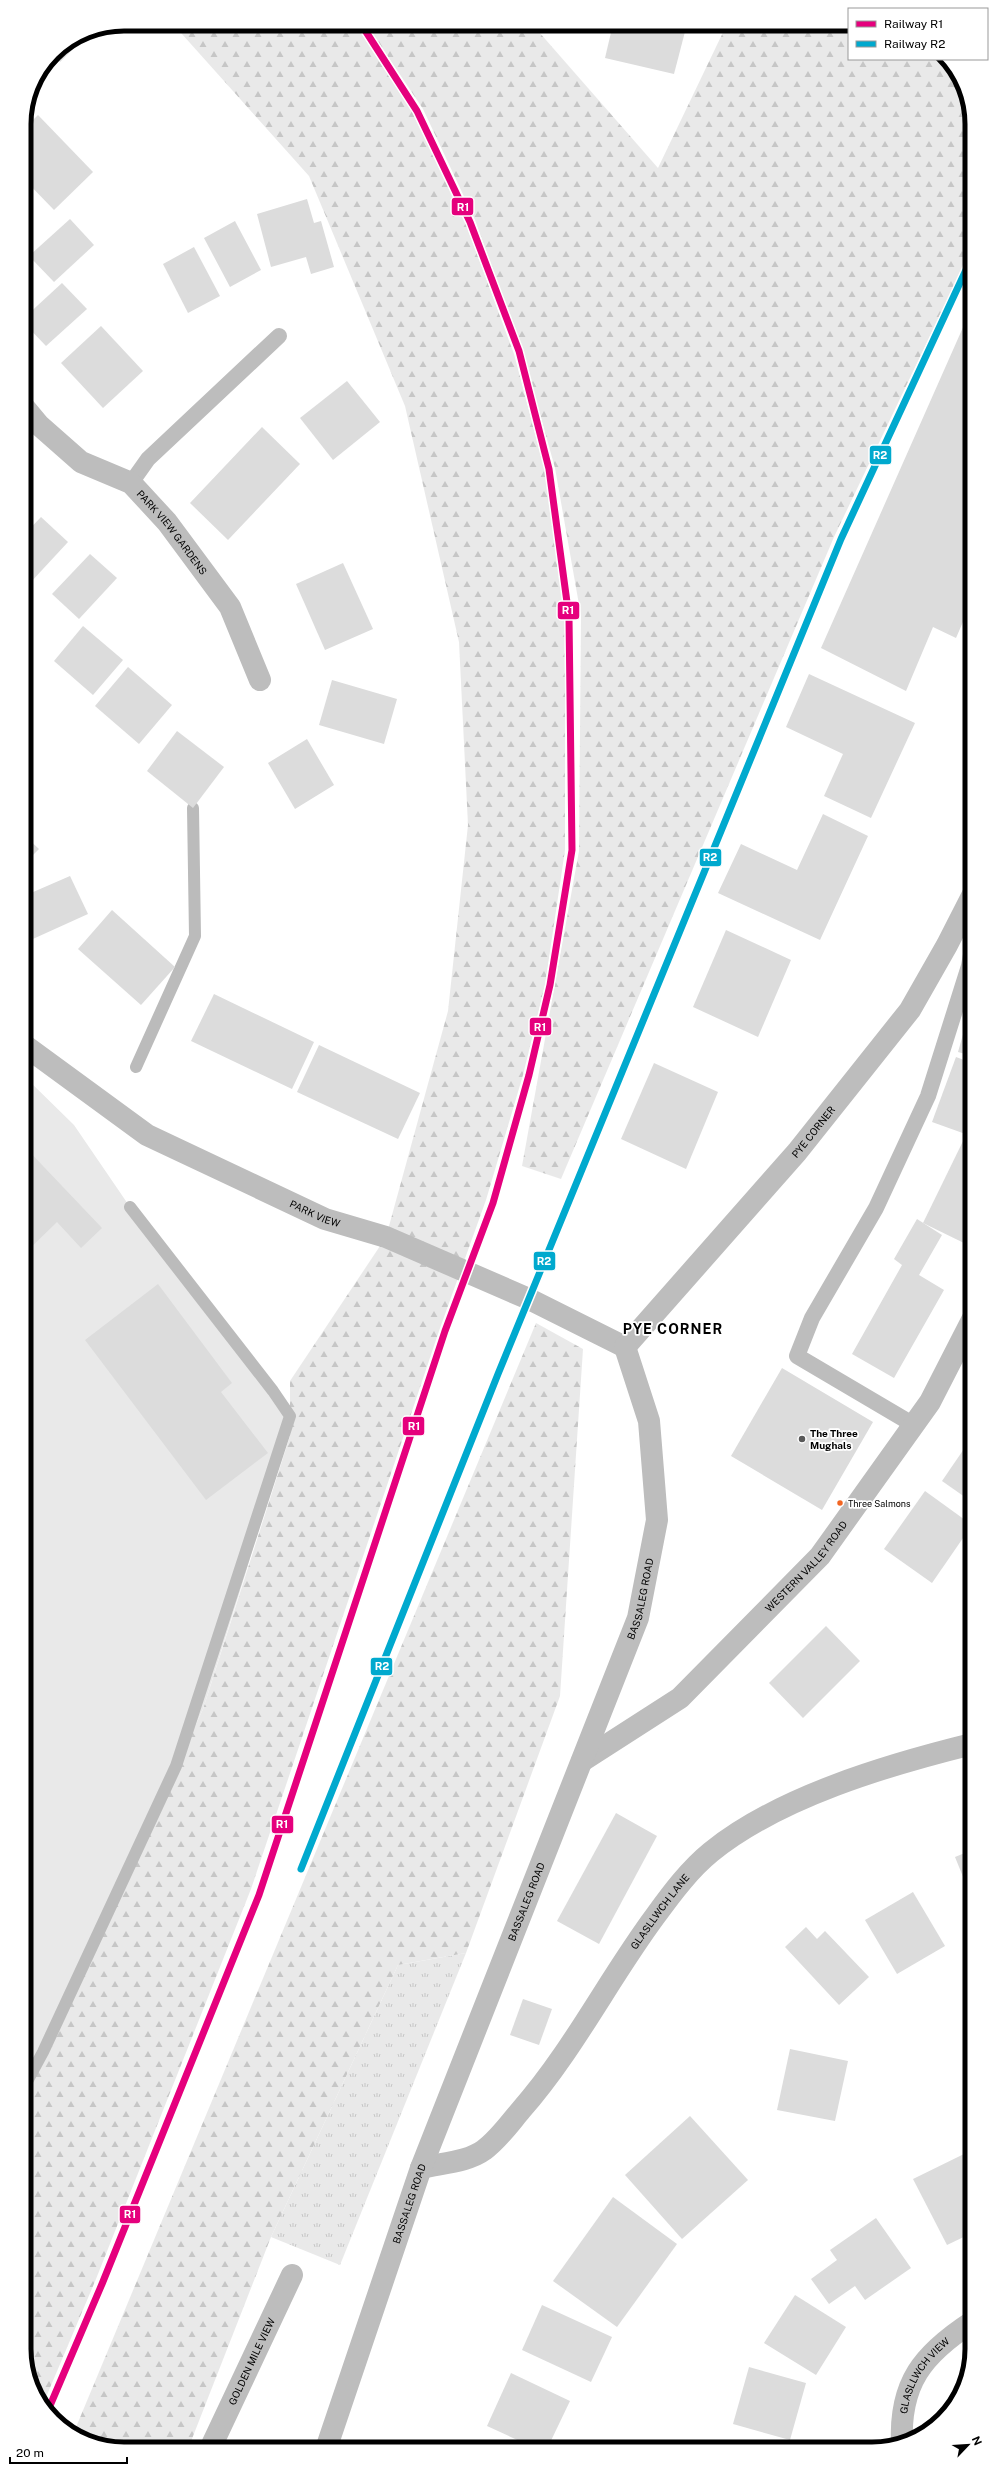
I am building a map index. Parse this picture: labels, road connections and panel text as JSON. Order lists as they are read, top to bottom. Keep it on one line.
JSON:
{"streets":{"street":["PARK VIEW GARDENS","PYE CORNER","PARK VIEW","WESTERN VALLEY ROAD","BASSALEG ROAD","GLASLLWCH LANE","GOLDEN MILE VIEW","GLASLLWCH VIEW"]},"crossings":[["PYE CORNER","PARK VIEW"],["PYE CORNER","BASSALEG ROAD"],["PARK VIEW","BASSALEG ROAD"],["WESTERN VALLEY ROAD","BASSALEG ROAD"],["BASSALEG ROAD","GLASLLWCH LANE"]],"districts":["PYE CORNER"],"places":["The Three Mughals","Three Salmons"],"lines":["rail line R1","rail line R2"],"legend":["Railway R1","Railway R2"],"scale_bar":"20 m","north":"top right"}
